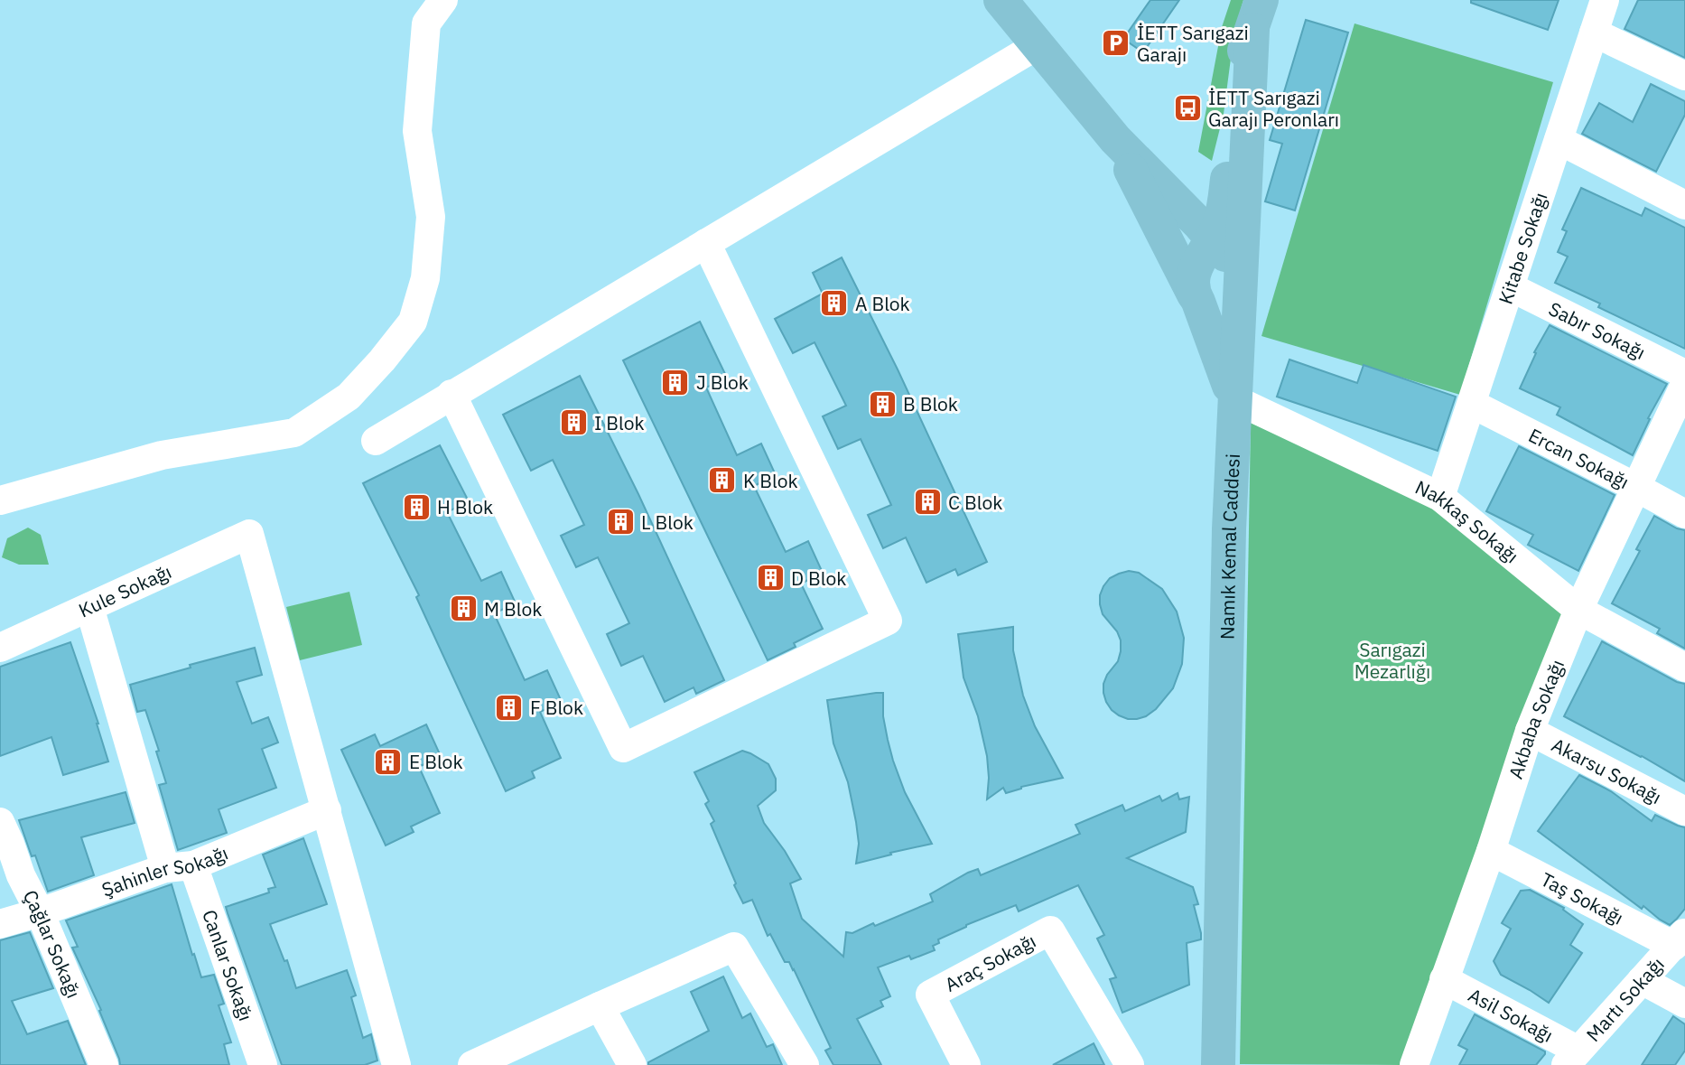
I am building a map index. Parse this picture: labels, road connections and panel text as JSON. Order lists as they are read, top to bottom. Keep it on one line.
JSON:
{"streets":{"main road":["Namık Kemal Caddesi"],"street":["Kitabe Sokağı","Sabır Sokağı","Ercan Sokağı","Nakkaş Sokağı","Kule Sokağı","Akbaba Sokağı","Akarsu Sokağı","Şahinler Sokağı","Taş Sokağı","Çağlar Sokağı","Araç Sokağı","Canlar Sokağı","Martı Sokağı","Asil Sokağı"]},"crossings":[["Kitabe Sokağı","Sabır Sokağı"],["Kitabe Sokağı","Ercan Sokağı"],["Kitabe Sokağı","Nakkaş Sokağı"],["Ercan Sokağı","Akbaba Sokağı"],["Nakkaş Sokağı","Namık Kemal Caddesi"],["Nakkaş Sokağı","Akbaba Sokağı"],["Kule Sokağı","Şahinler Sokağı"],["Kule Sokağı","Canlar Sokağı"],["Akbaba Sokağı","Akarsu Sokağı"],["Akbaba Sokağı","Taş Sokağı"],["Akbaba Sokağı","Asil Sokağı"],["Şahinler Sokağı","Çağlar Sokağı"],["Şahinler Sokağı","Canlar Sokağı"],["Taş Sokağı","Martı Sokağı"],["Martı Sokağı","Asil Sokağı"]],"parks":["Sarıgazi Mezarlığı"],"places":{"parking":["İETT Sarıgazi Garajı"],"bus stop":["İETT Sarıgazi Garajı Peronları"],"building":["A Blok","J Blok","B Blok","I Blok","K Blok","C Blok","H Blok","L Blok","D Blok","M Blok","F Blok","E Blok"]}}
